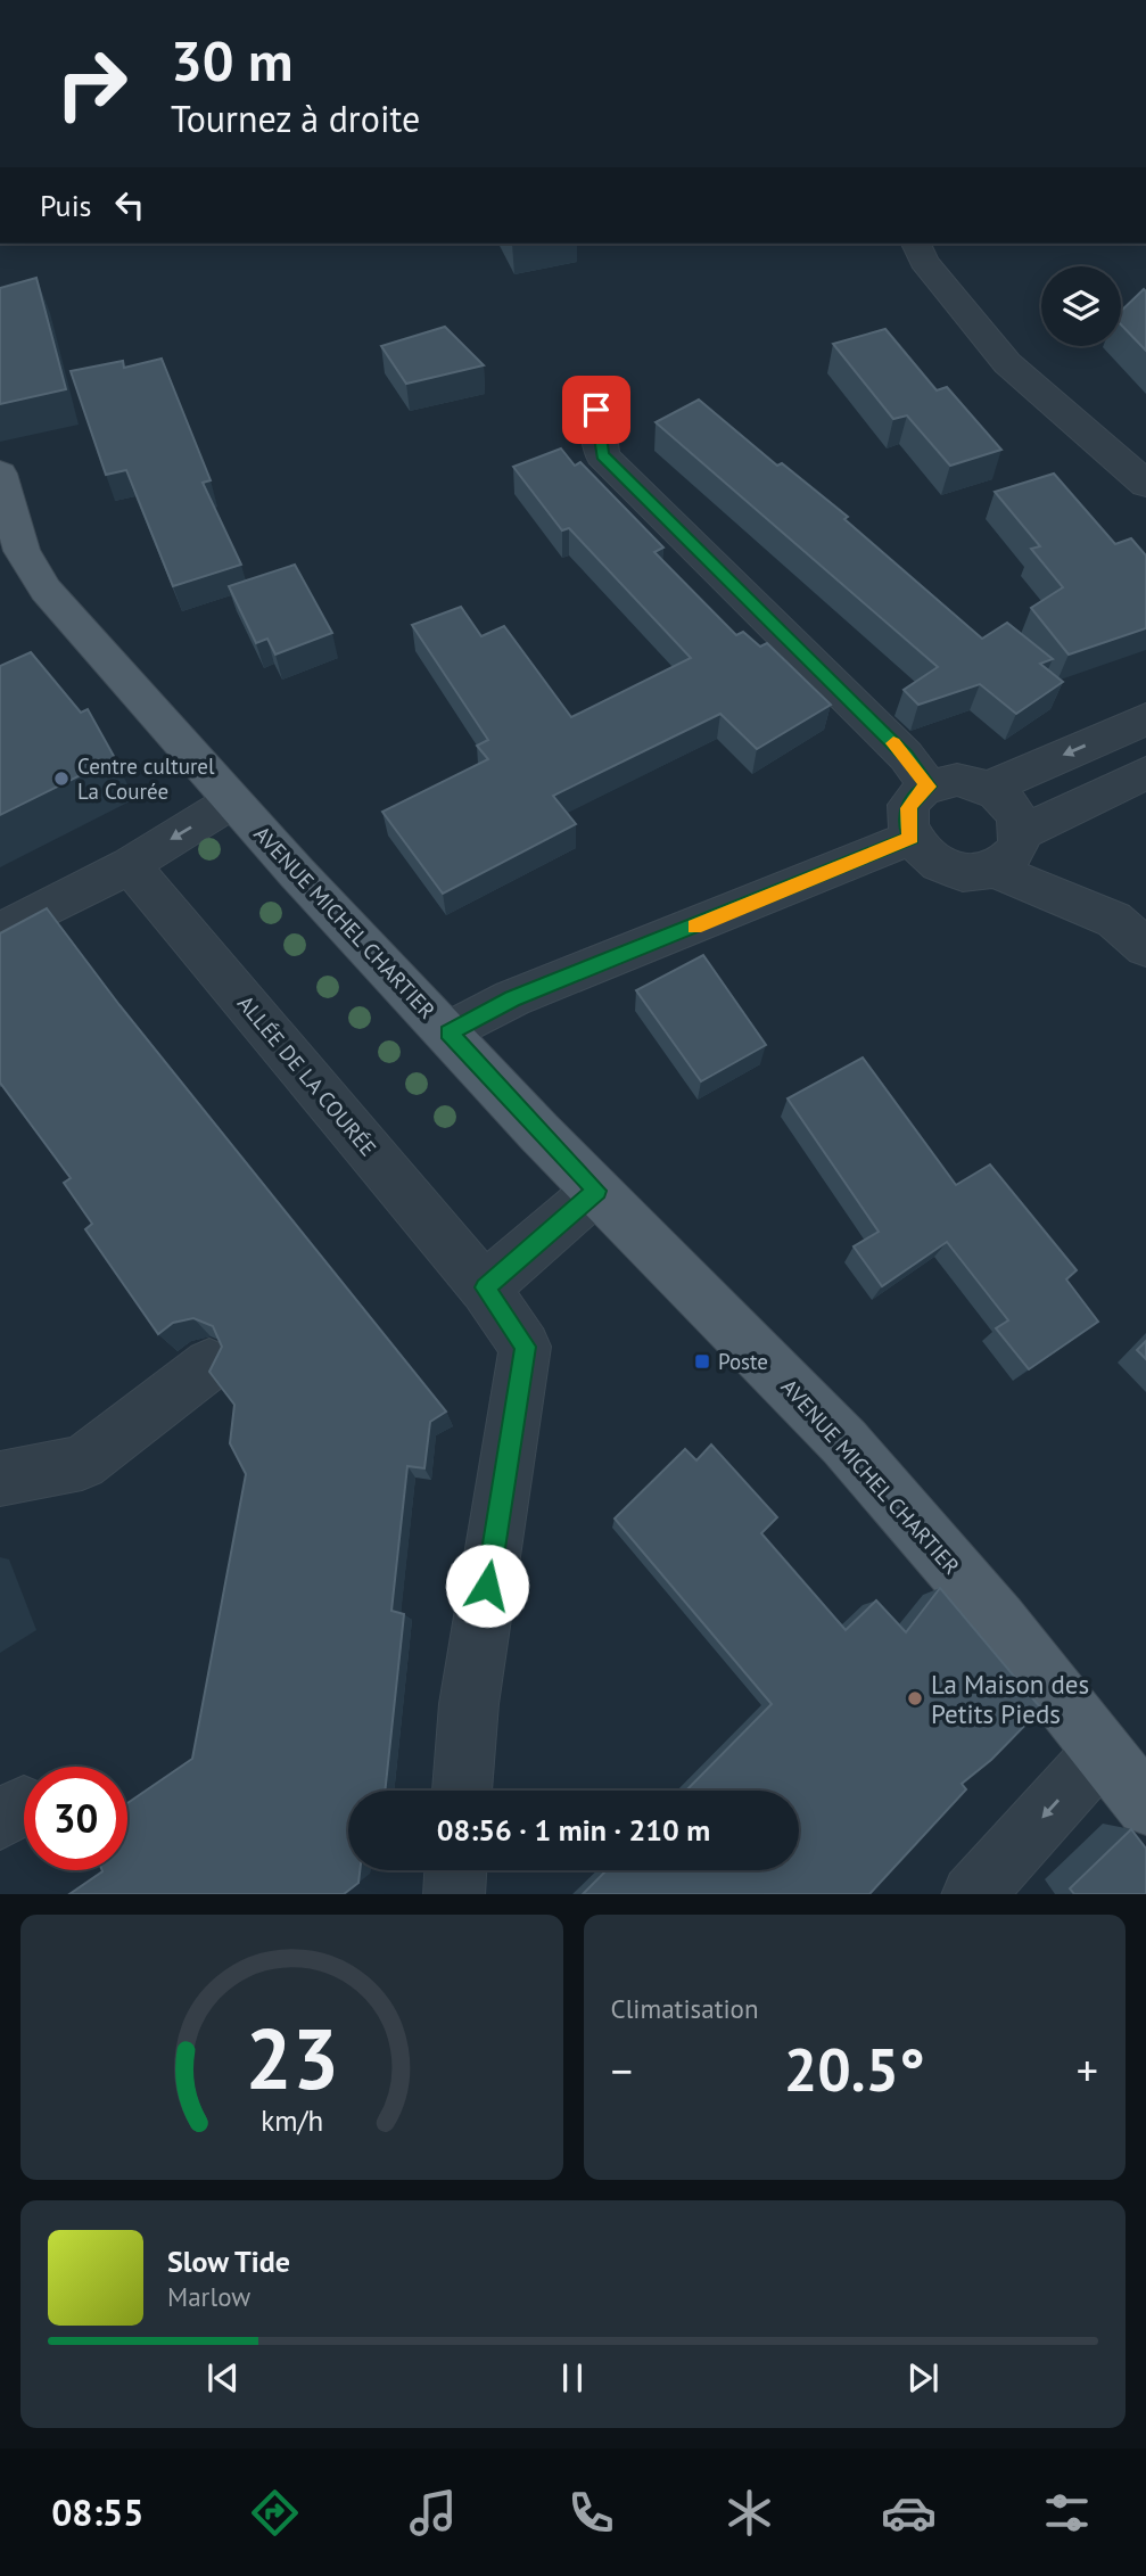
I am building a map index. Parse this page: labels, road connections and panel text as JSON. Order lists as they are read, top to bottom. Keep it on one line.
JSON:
{"streets":{"main road":["AVENUE MICHEL CHARTIER"],"street":["ALLÉE DE LA COURÉE"]},"places":{"other":["Centre culturel La Courée","La Maison des Petits Pieds"],"transit":["Poste"]},"page":{"turn":["30 m","Tournez à droite"],"then":"Puis","limit":"30","trip":"08:56 · 1 min · 210 m","tile":"Climatisation","heat":["−","20.5°","+"],"song":["Slow Tide","Marlow"],"tabs":"08:55","gauge":["23","km/h"]}}
